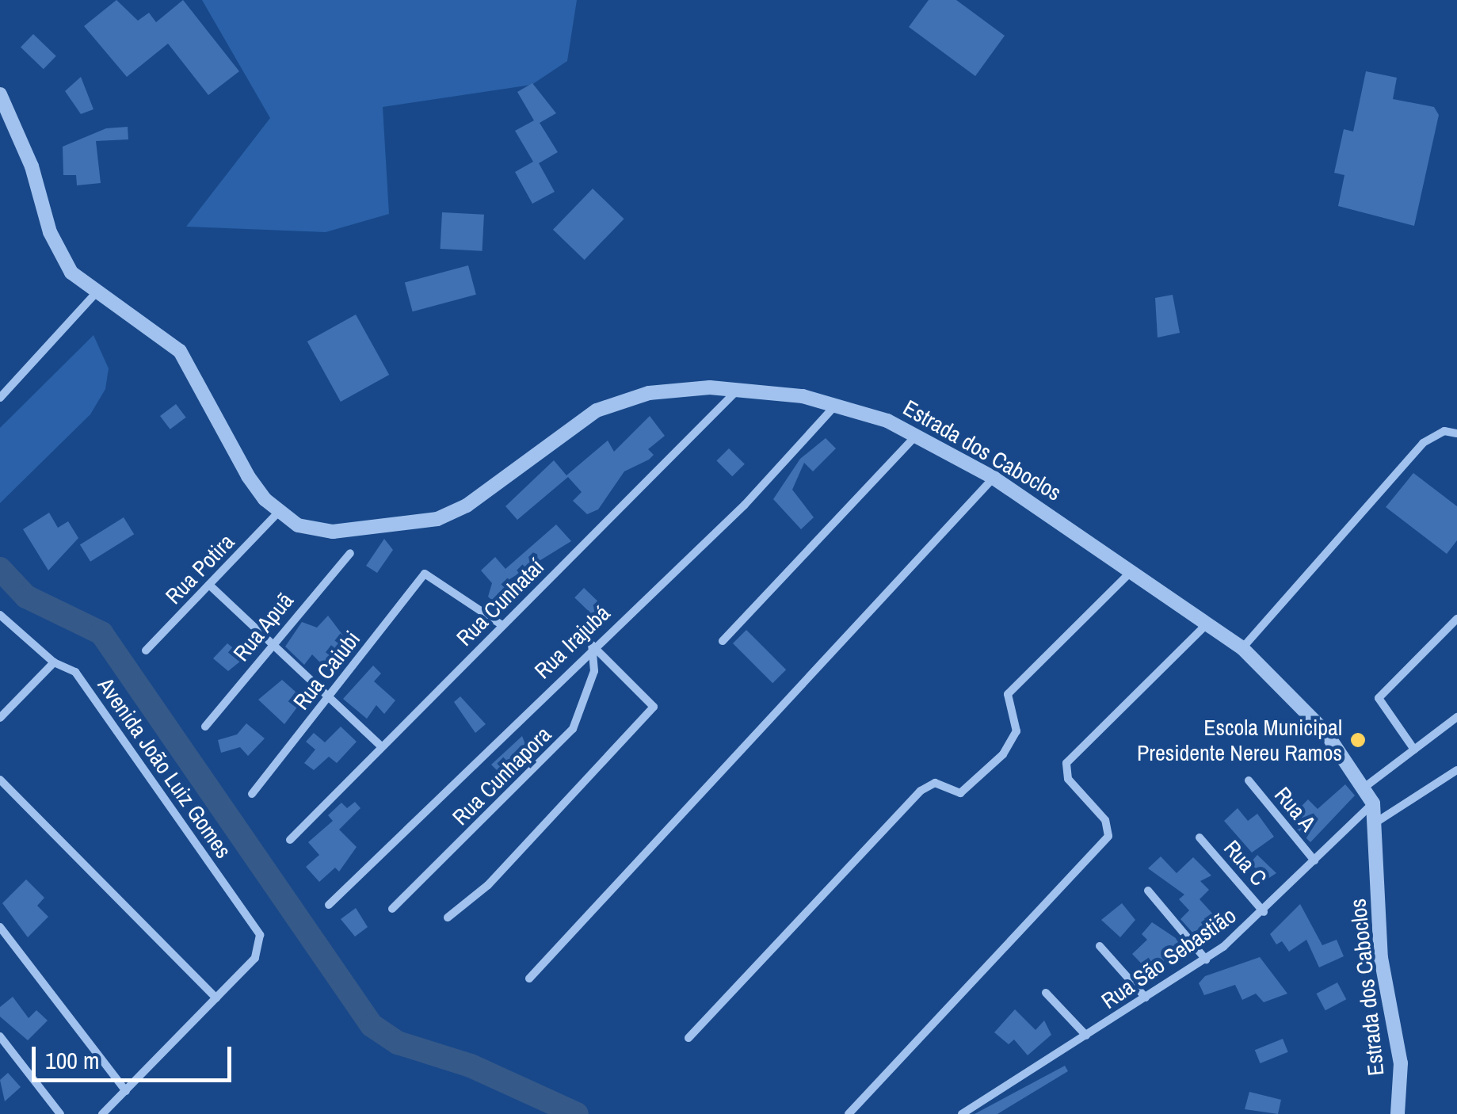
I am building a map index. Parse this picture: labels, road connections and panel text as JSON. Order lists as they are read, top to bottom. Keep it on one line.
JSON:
{"streets":{"street":["Estrada dos Caboclos","Rua Potira","Rua Cunhataí","Rua Apuã","Rua Irajubá","Rua Caiubi","Avenida João Luiz Gomes","Rua Cunhapora","Rua A","Rua C","Rua São Sebastião"]},"crossings":[["Estrada dos Caboclos","Rua Potira"],["Estrada dos Caboclos","Rua Cunhataí"],["Estrada dos Caboclos","Rua Irajubá"],["Estrada dos Caboclos","Rua São Sebastião"],["Rua Cunhataí","Rua Caiubi"],["Rua Irajubá","Rua Cunhapora"],["Rua A","Rua São Sebastião"],["Rua C","Rua São Sebastião"]],"places":["Escola Municipal Presidente Nereu Ramos"],"scale_bar":"100 m"}
